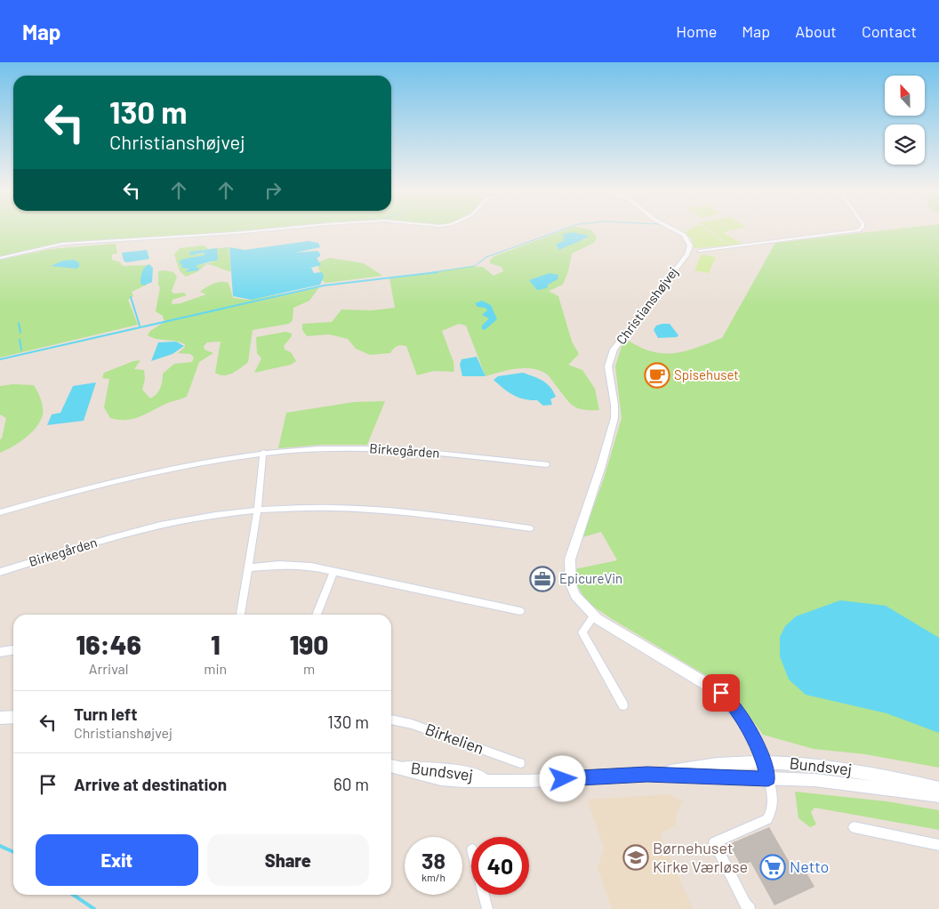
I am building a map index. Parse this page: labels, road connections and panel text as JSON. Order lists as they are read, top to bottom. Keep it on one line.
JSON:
{"streets":{"street":["Christianshøjvej","Birkegården","Birkelien","Bundsvej"]},"crossings":[["Christianshøjvej","Bundsvej"]],"places":{"cafe":["Spisehuset"],"office":["EpicureVin"],"school or university":["Børnehuset Kirke Værløse"],"supermarket":["Netto"]},"north":"top","page":{"header":"Map","nav":["Home","Map","About","Contact"],"turn":["130 m","Christianshøjvej"],"eta":["16:46","Arrival","1","min","190","m"],"list":[{"name":"Turn left","note":"Christianshøjvej","value":"130 m"},{"name":"Arrive at destination","value":"60 m"}],"buttons":["Exit","Share"],"speed":"38 km/h","limit":"40"}}
